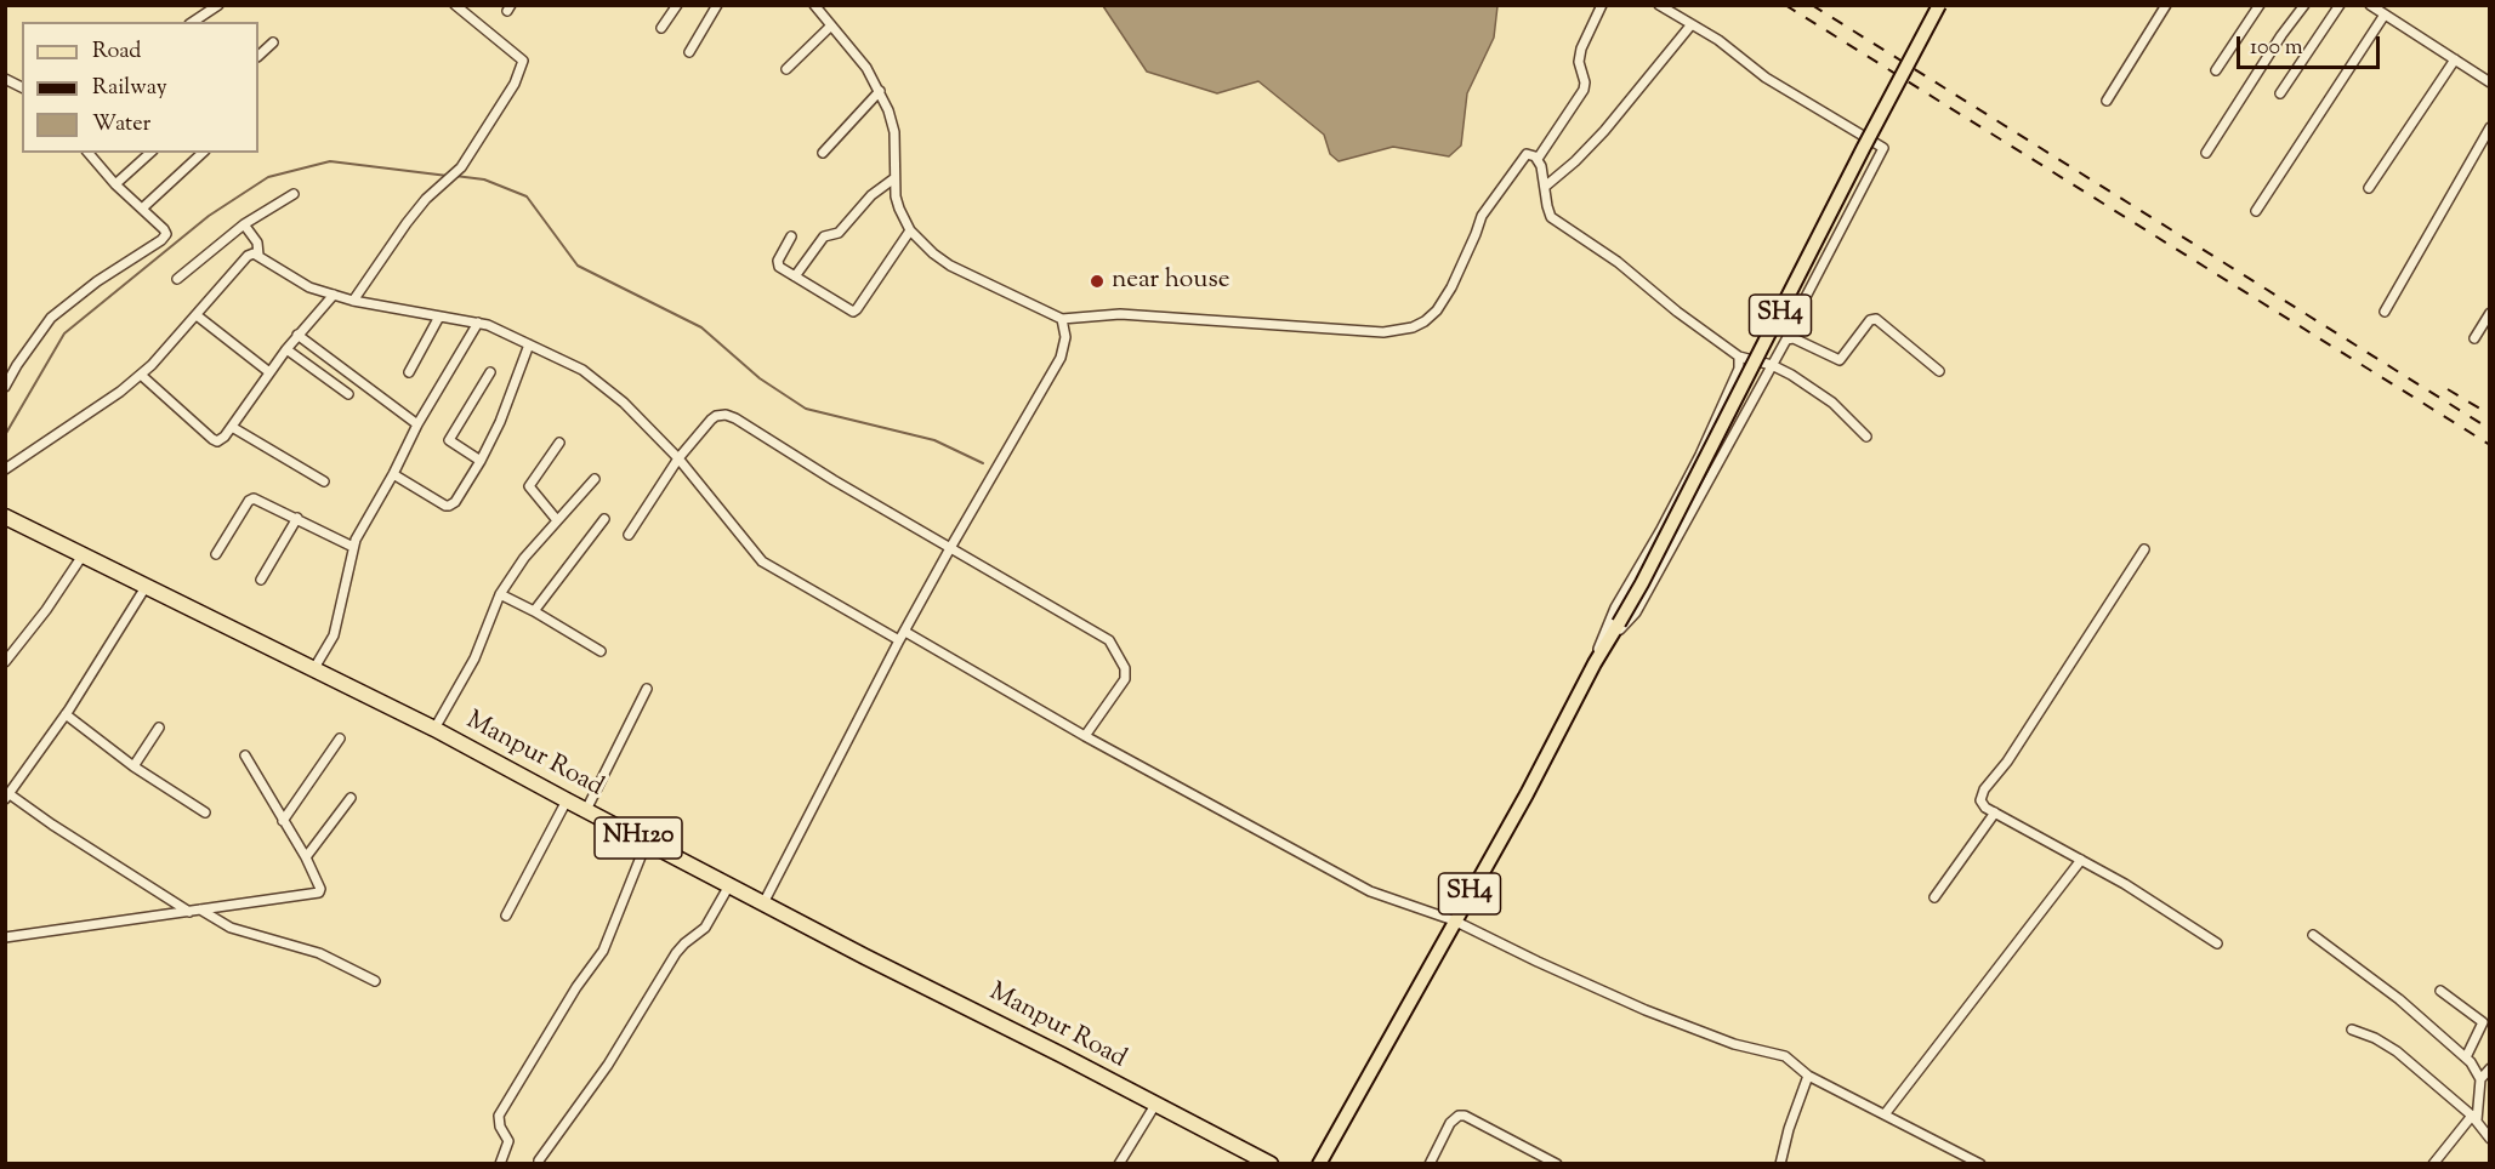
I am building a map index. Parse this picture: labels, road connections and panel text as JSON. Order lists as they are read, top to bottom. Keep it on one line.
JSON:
{"streets":{"highway":["Manpur Road","NH120"],"main road":["SH4"]},"places":["near house"],"legend":["Road","Railway","Water"],"scale_bar":"100 m"}
